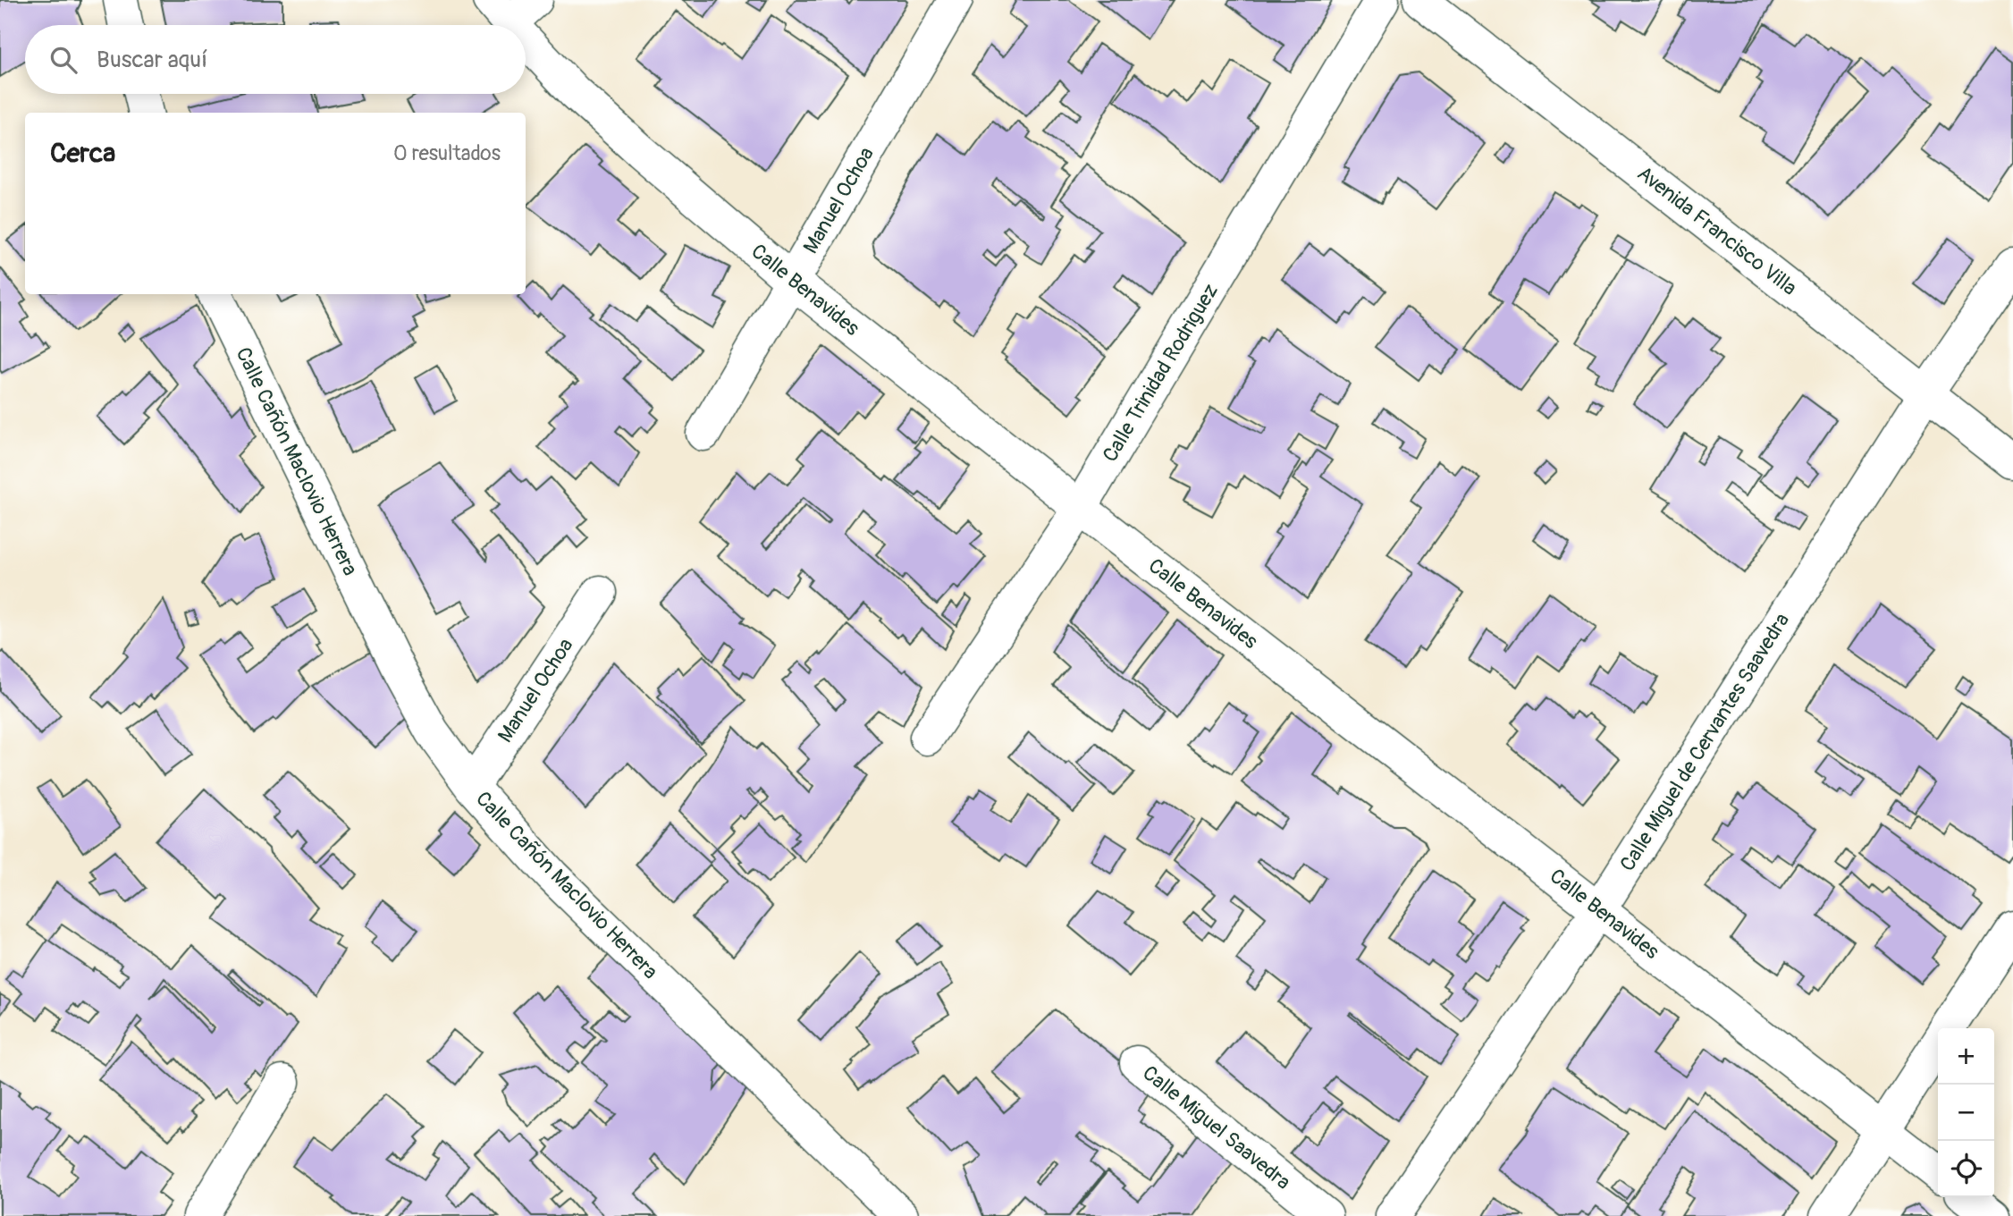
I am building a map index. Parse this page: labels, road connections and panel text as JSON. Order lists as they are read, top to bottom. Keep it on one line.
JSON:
{"streets":{"street":["Manuel Ochoa","Avenida Francisco Villa","Calle Benavides","Calle Trinidad Rodriguez","Calle Cañón Maclovio Herrera","Calle Miguel de Cervantes Saavedra","Calle Miguel Saavedra"]},"crossings":[["Manuel Ochoa","Calle Benavides"],["Manuel Ochoa","Calle Cañón Maclovio Herrera"],["Avenida Francisco Villa","Calle Miguel de Cervantes Saavedra"],["Calle Benavides","Calle Trinidad Rodriguez"],["Calle Benavides","Calle Miguel de Cervantes Saavedra"]],"page":{"search":"Buscar aquí","heading":["Cerca","0 resultados"],"map_buttons":["+","−"]}}
